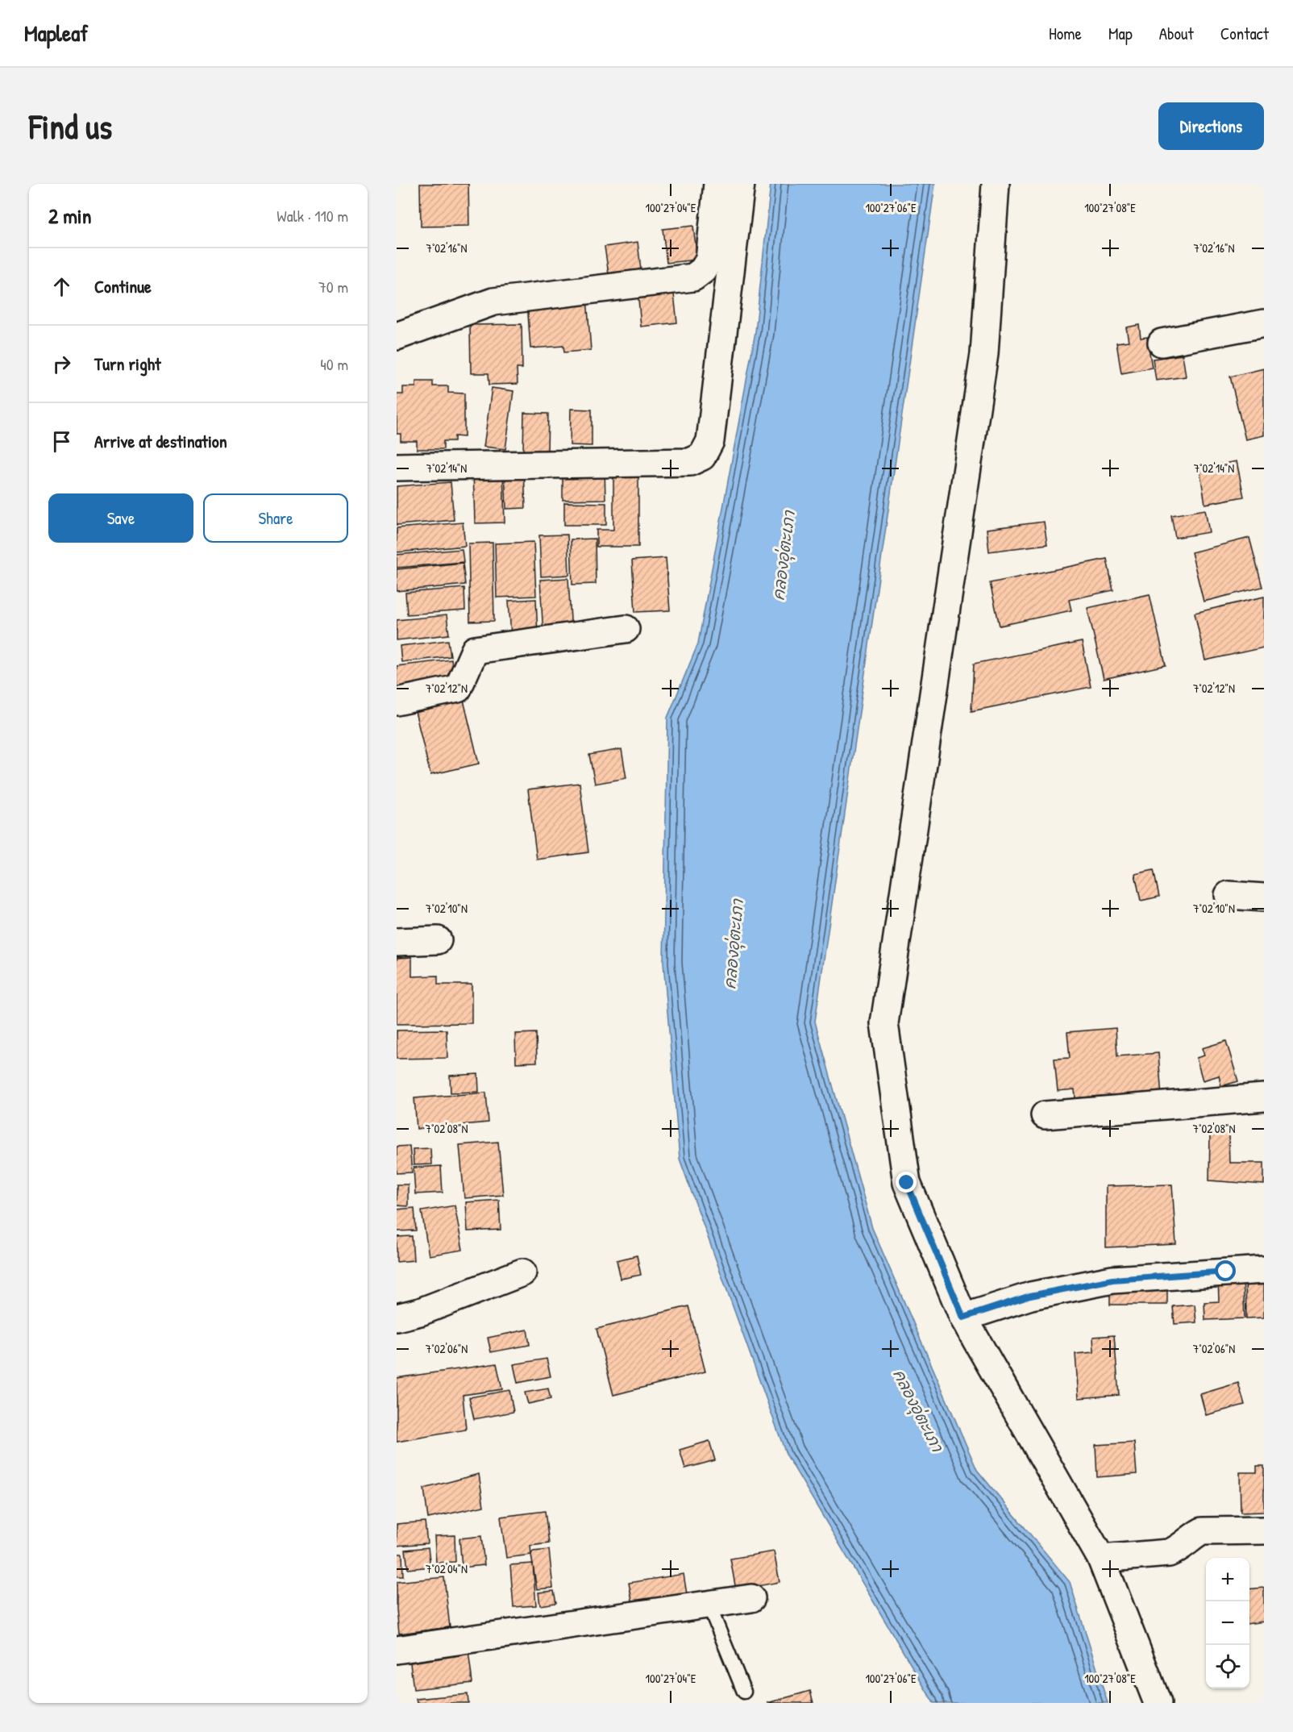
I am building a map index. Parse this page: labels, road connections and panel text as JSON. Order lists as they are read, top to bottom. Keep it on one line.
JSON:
{"water":["คลองอุ่ตะเภา"],"page":{"header":"Mapleaf","nav":["Home","Map","About","Contact"],"buttons":["Directions",["Save","Share"]],"title":"Find us","heading":["2 min","Walk · 110 m"],"list":[["Continue","70 m"],["Turn right","40 m"],"Arrive at destination"],"map_buttons":["+","−"]},"coordinates":["100°27'04\"E","100°27'06\"E","100°27'08\"E","7°02'16\"N","7°02'14\"N","7°02'12\"N","7°02'10\"N","7°02'08\"N","7°02'06\"N","7°02'04\"N"]}
